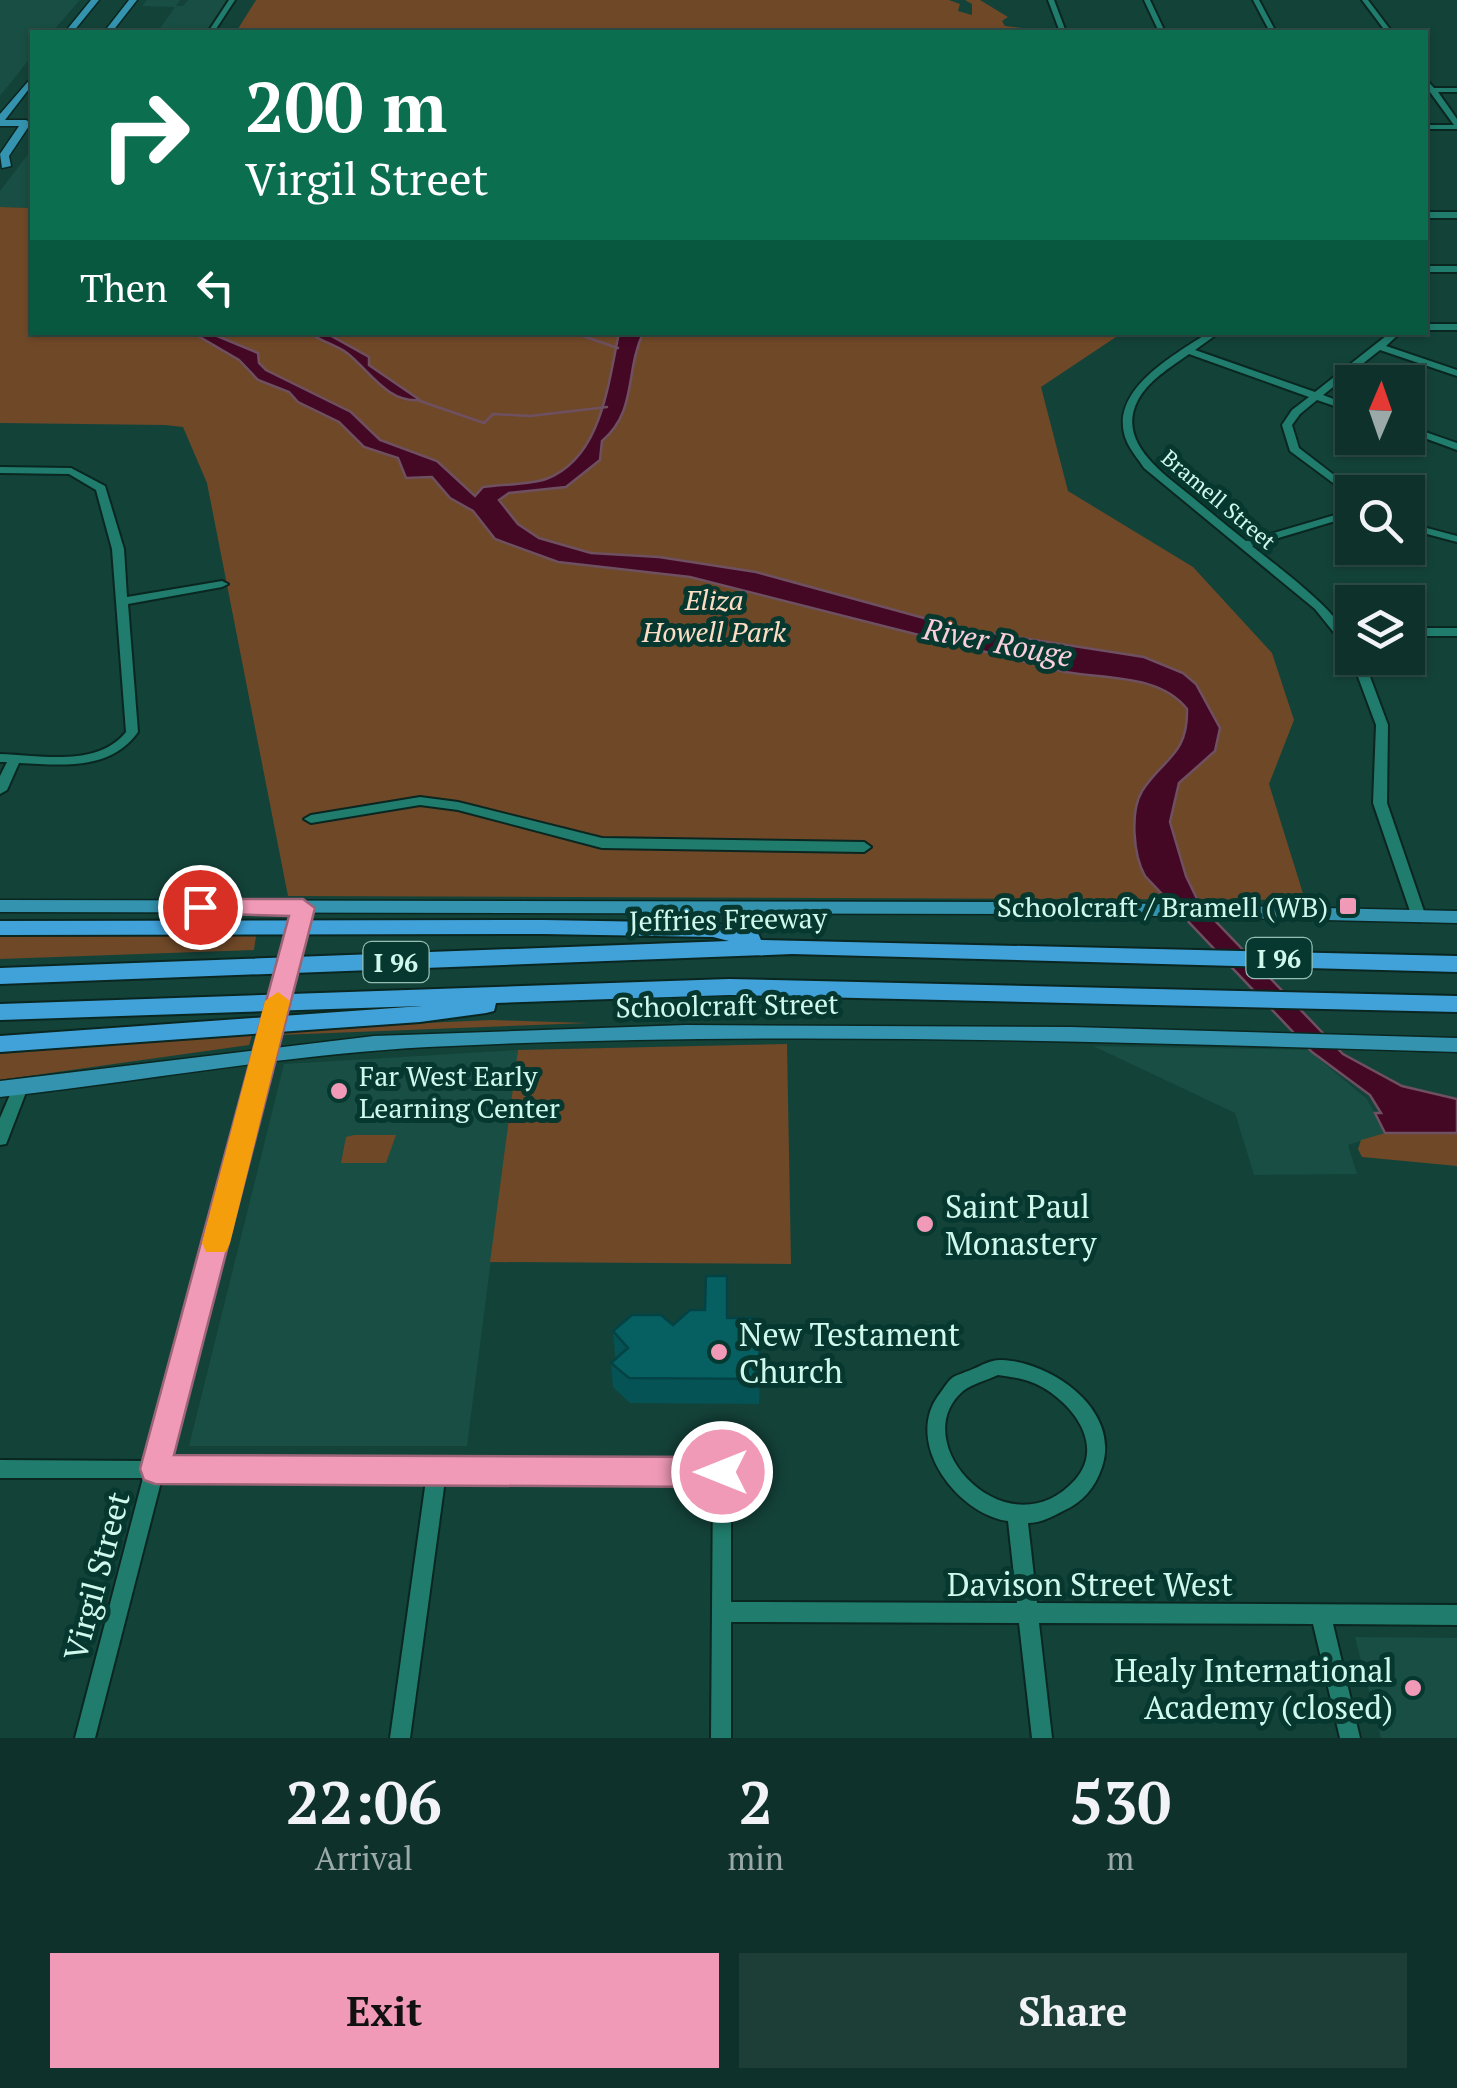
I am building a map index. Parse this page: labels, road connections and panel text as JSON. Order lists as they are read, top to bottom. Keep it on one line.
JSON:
{"streets":{"highway":["Jeffries Freeway","I 96"],"main road":["Schoolcraft Street"],"street":["Bramell Street","Virgil Street","Davison Street West"]},"crossings":[["Schoolcraft Street","Virgil Street"]],"water":["River Rouge"],"parks":["Eliza Howell Park"],"places":{"transit":["Schoolcraft / Bramell (WB)"],"other":["Far West Early Learning Center","Saint Paul Monastery","New Testament Church","Healy International Academy (closed)"]},"north":"top","page":{"turn":["200 m","Virgil Street"],"then":"Then","eta":["22:06","Arrival","2","min","530","m"],"buttons":["Exit","Share"]}}
